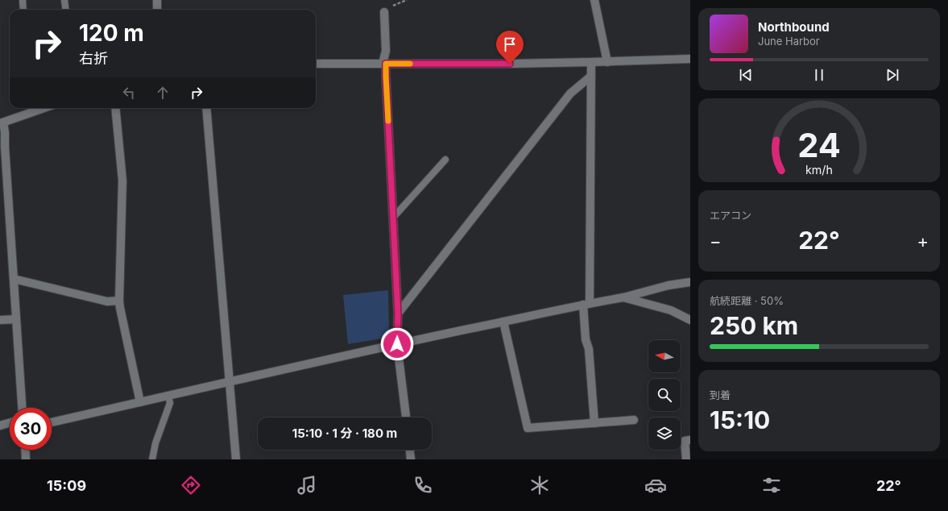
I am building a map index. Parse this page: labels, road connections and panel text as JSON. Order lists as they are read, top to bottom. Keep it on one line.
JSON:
{"north":"left","page":{"turn":["120 m","右折"],"song":["Northbound","June Harbor"],"tile":["エアコン",["航続距離 · 50%","250 km"],["到着","15:10"]],"heat":["−","22°","+"],"limit":"30","trip":"15:10 · 1 分 · 180 m","tabs":["15:09","22°"],"gauge":["24","km/h"]}}
